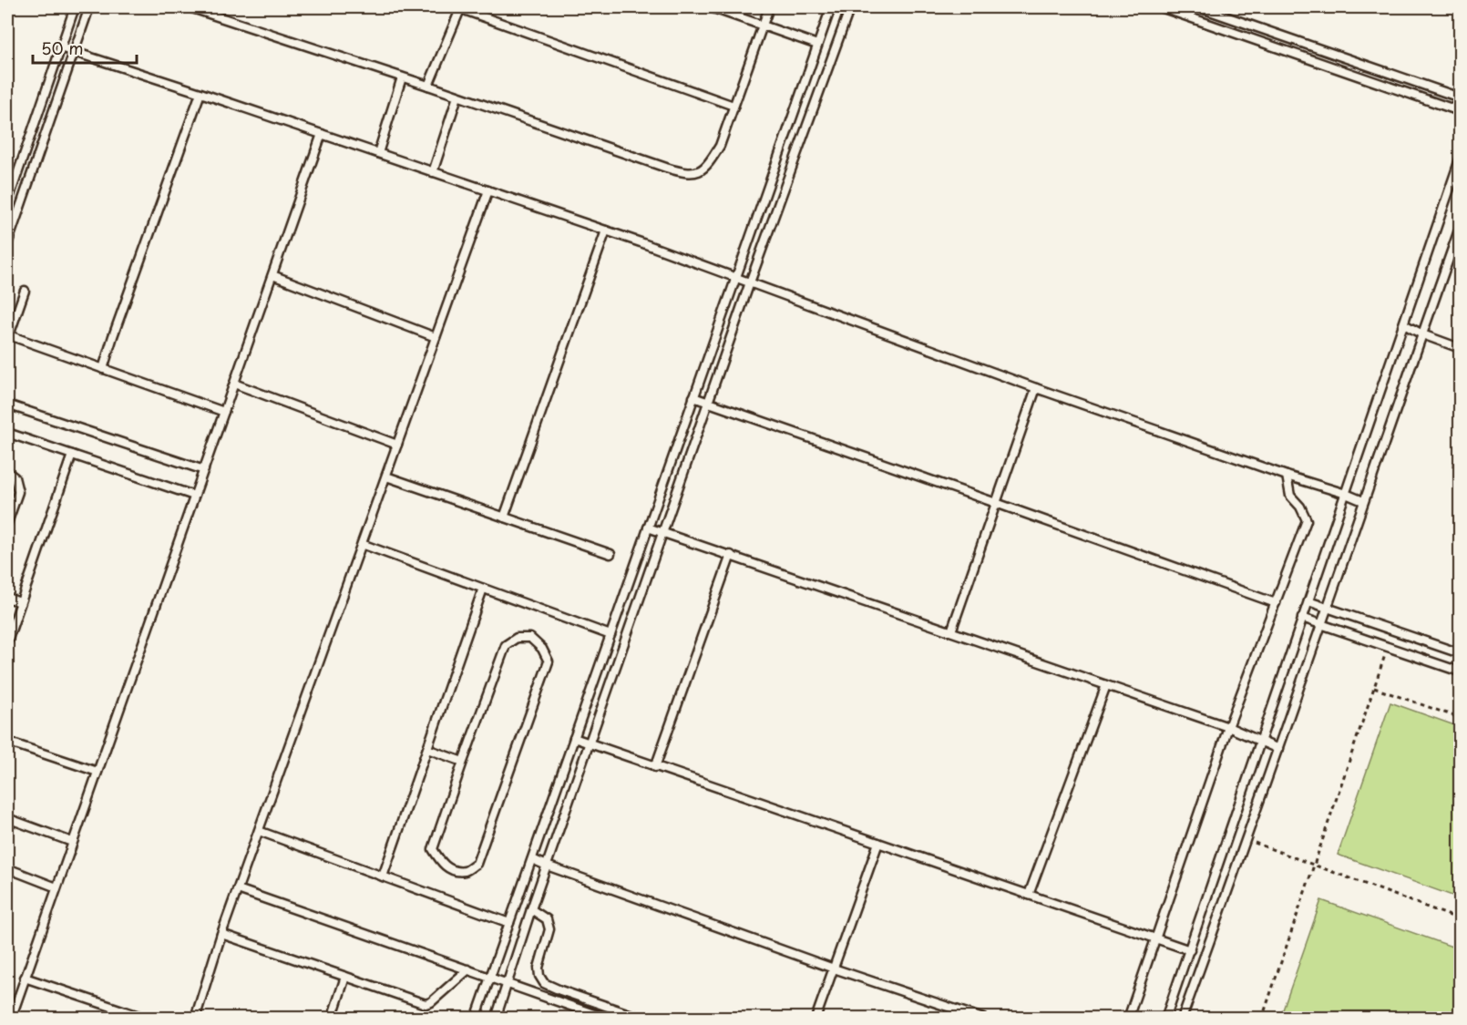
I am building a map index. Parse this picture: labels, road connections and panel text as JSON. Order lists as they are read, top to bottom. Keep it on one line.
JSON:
{"scale_bar":"50 m"}
